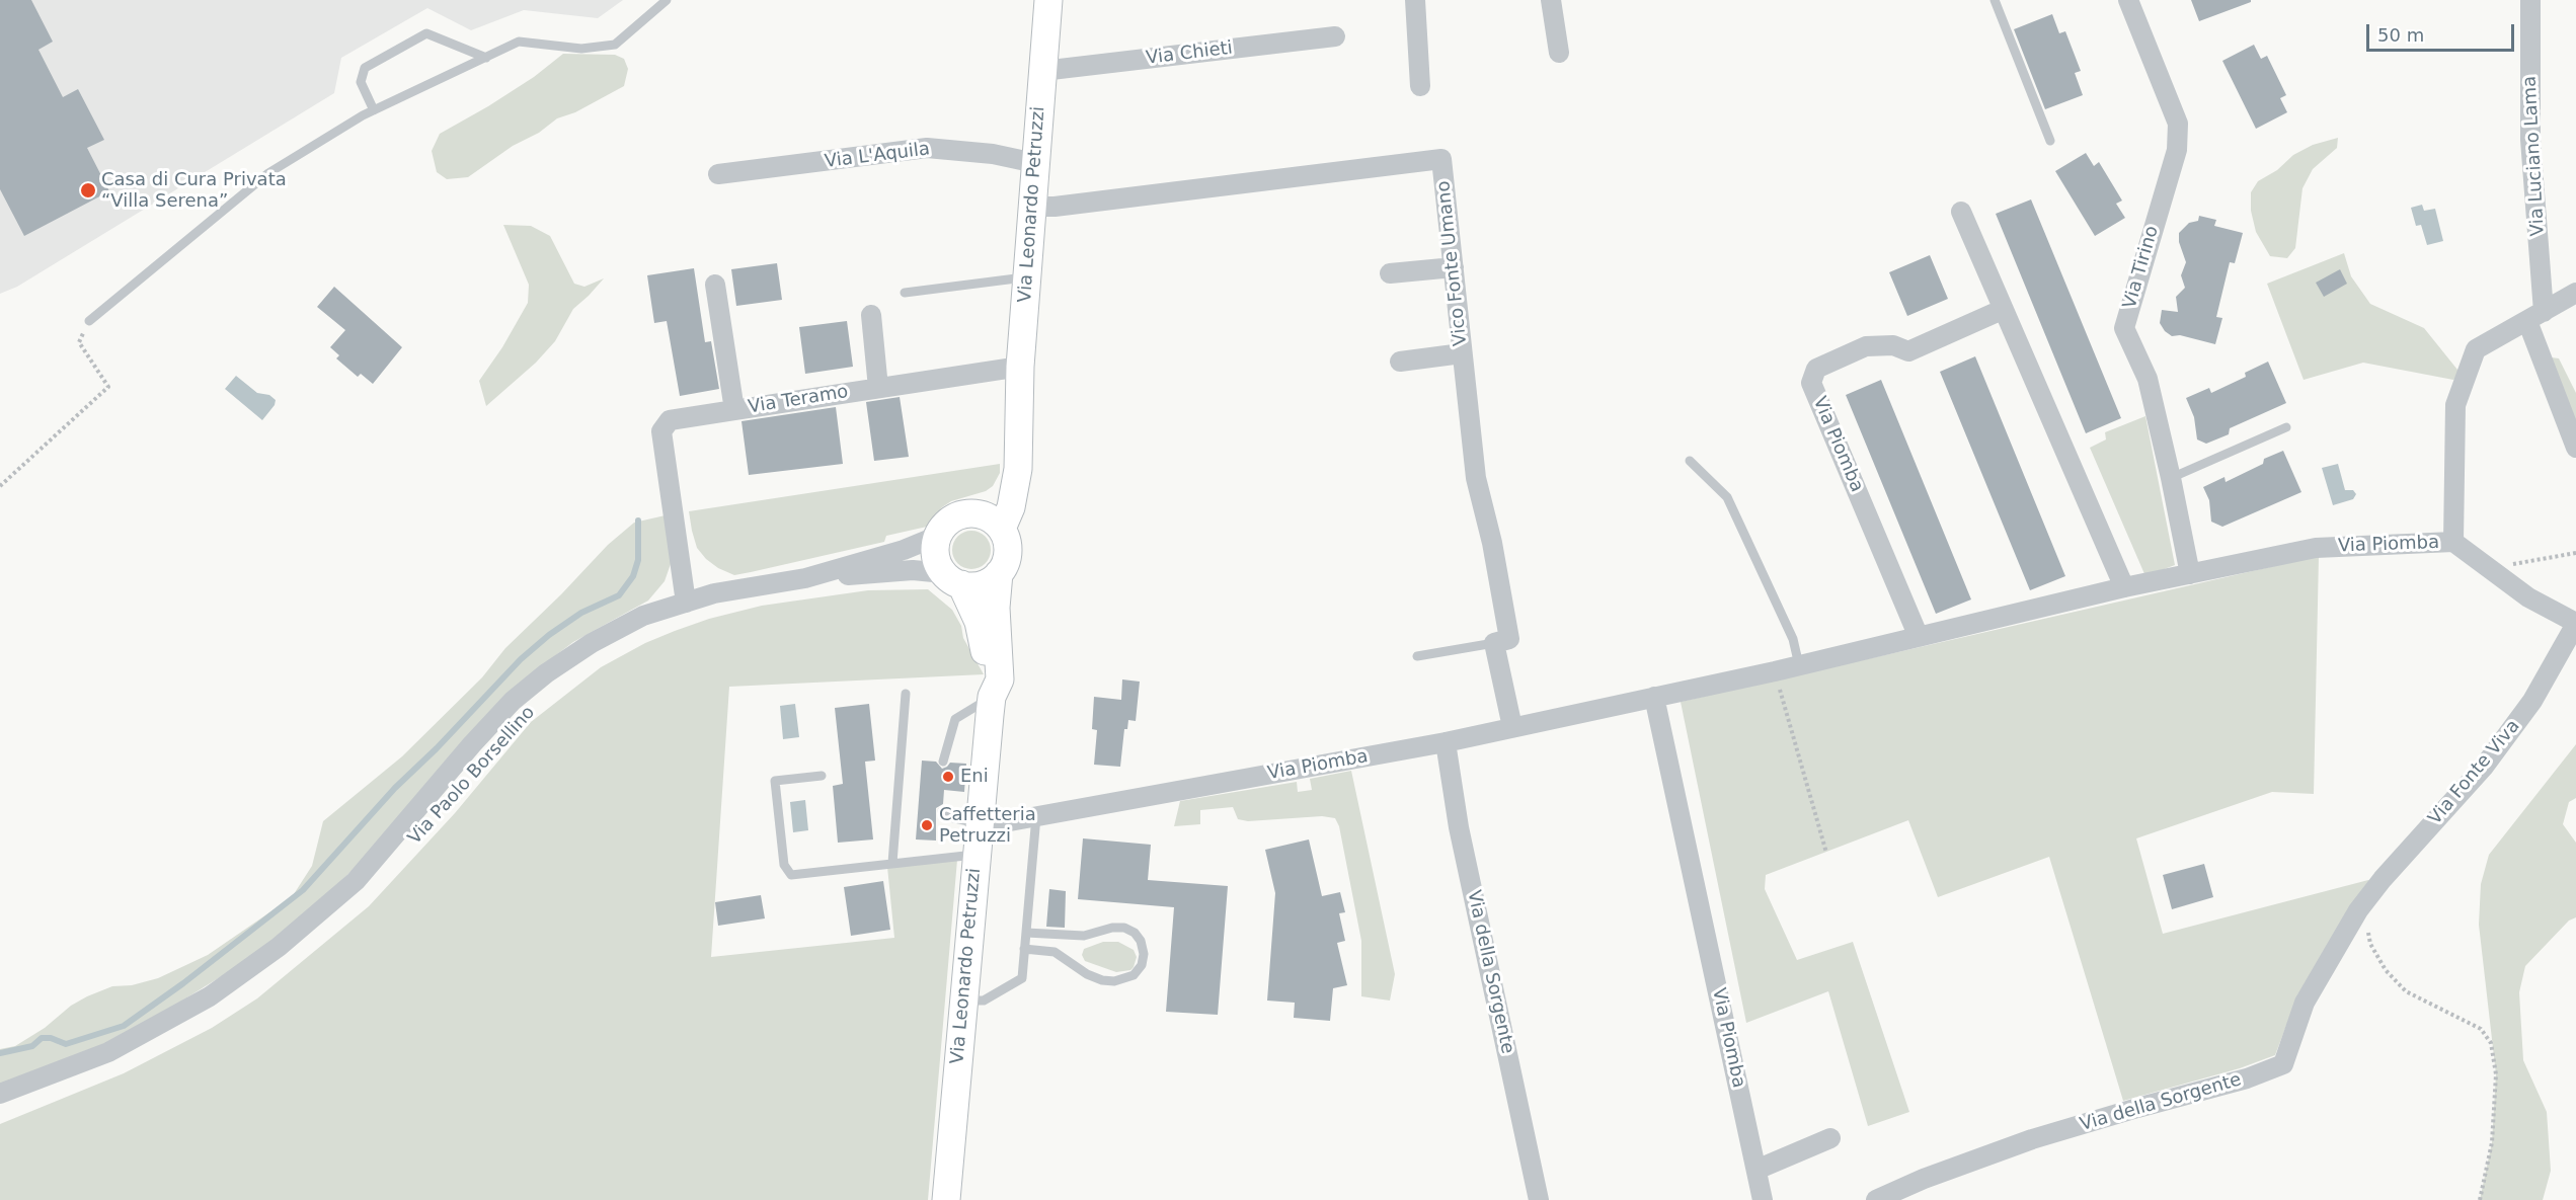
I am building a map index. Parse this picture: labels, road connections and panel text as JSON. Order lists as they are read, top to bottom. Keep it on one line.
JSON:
{"streets":{"main road":["Via Leonardo Petruzzi"],"street":["Via Chieti","Via L'Aquila","Via Luciano Lama","Vico Fonte Umano","Via Tirino","Via Teramo","Via Piomba","Via Fonte Viva","Via Paolo Borsellino","Via della Sorgente"]},"crossings":[["Via Chieti","Via Leonardo Petruzzi"],["Via L'Aquila","Via Leonardo Petruzzi"],["Via Luciano Lama","Via Piomba"],["Via Leonardo Petruzzi","Vico Fonte Umano"],["Via Leonardo Petruzzi","Via Teramo"],["Via Leonardo Petruzzi","Via Piomba"],["Via Leonardo Petruzzi","Via Paolo Borsellino"],["Via Tirino","Via Piomba"],["Via Piomba","Via Fonte Viva"],["Via Piomba","Via della Sorgente"],["Via Fonte Viva","Via della Sorgente"]],"places":["Casa di Cura Privata “Villa Serena”","Eni","Caffetteria Petruzzi"],"scale_bar":"50 m"}
